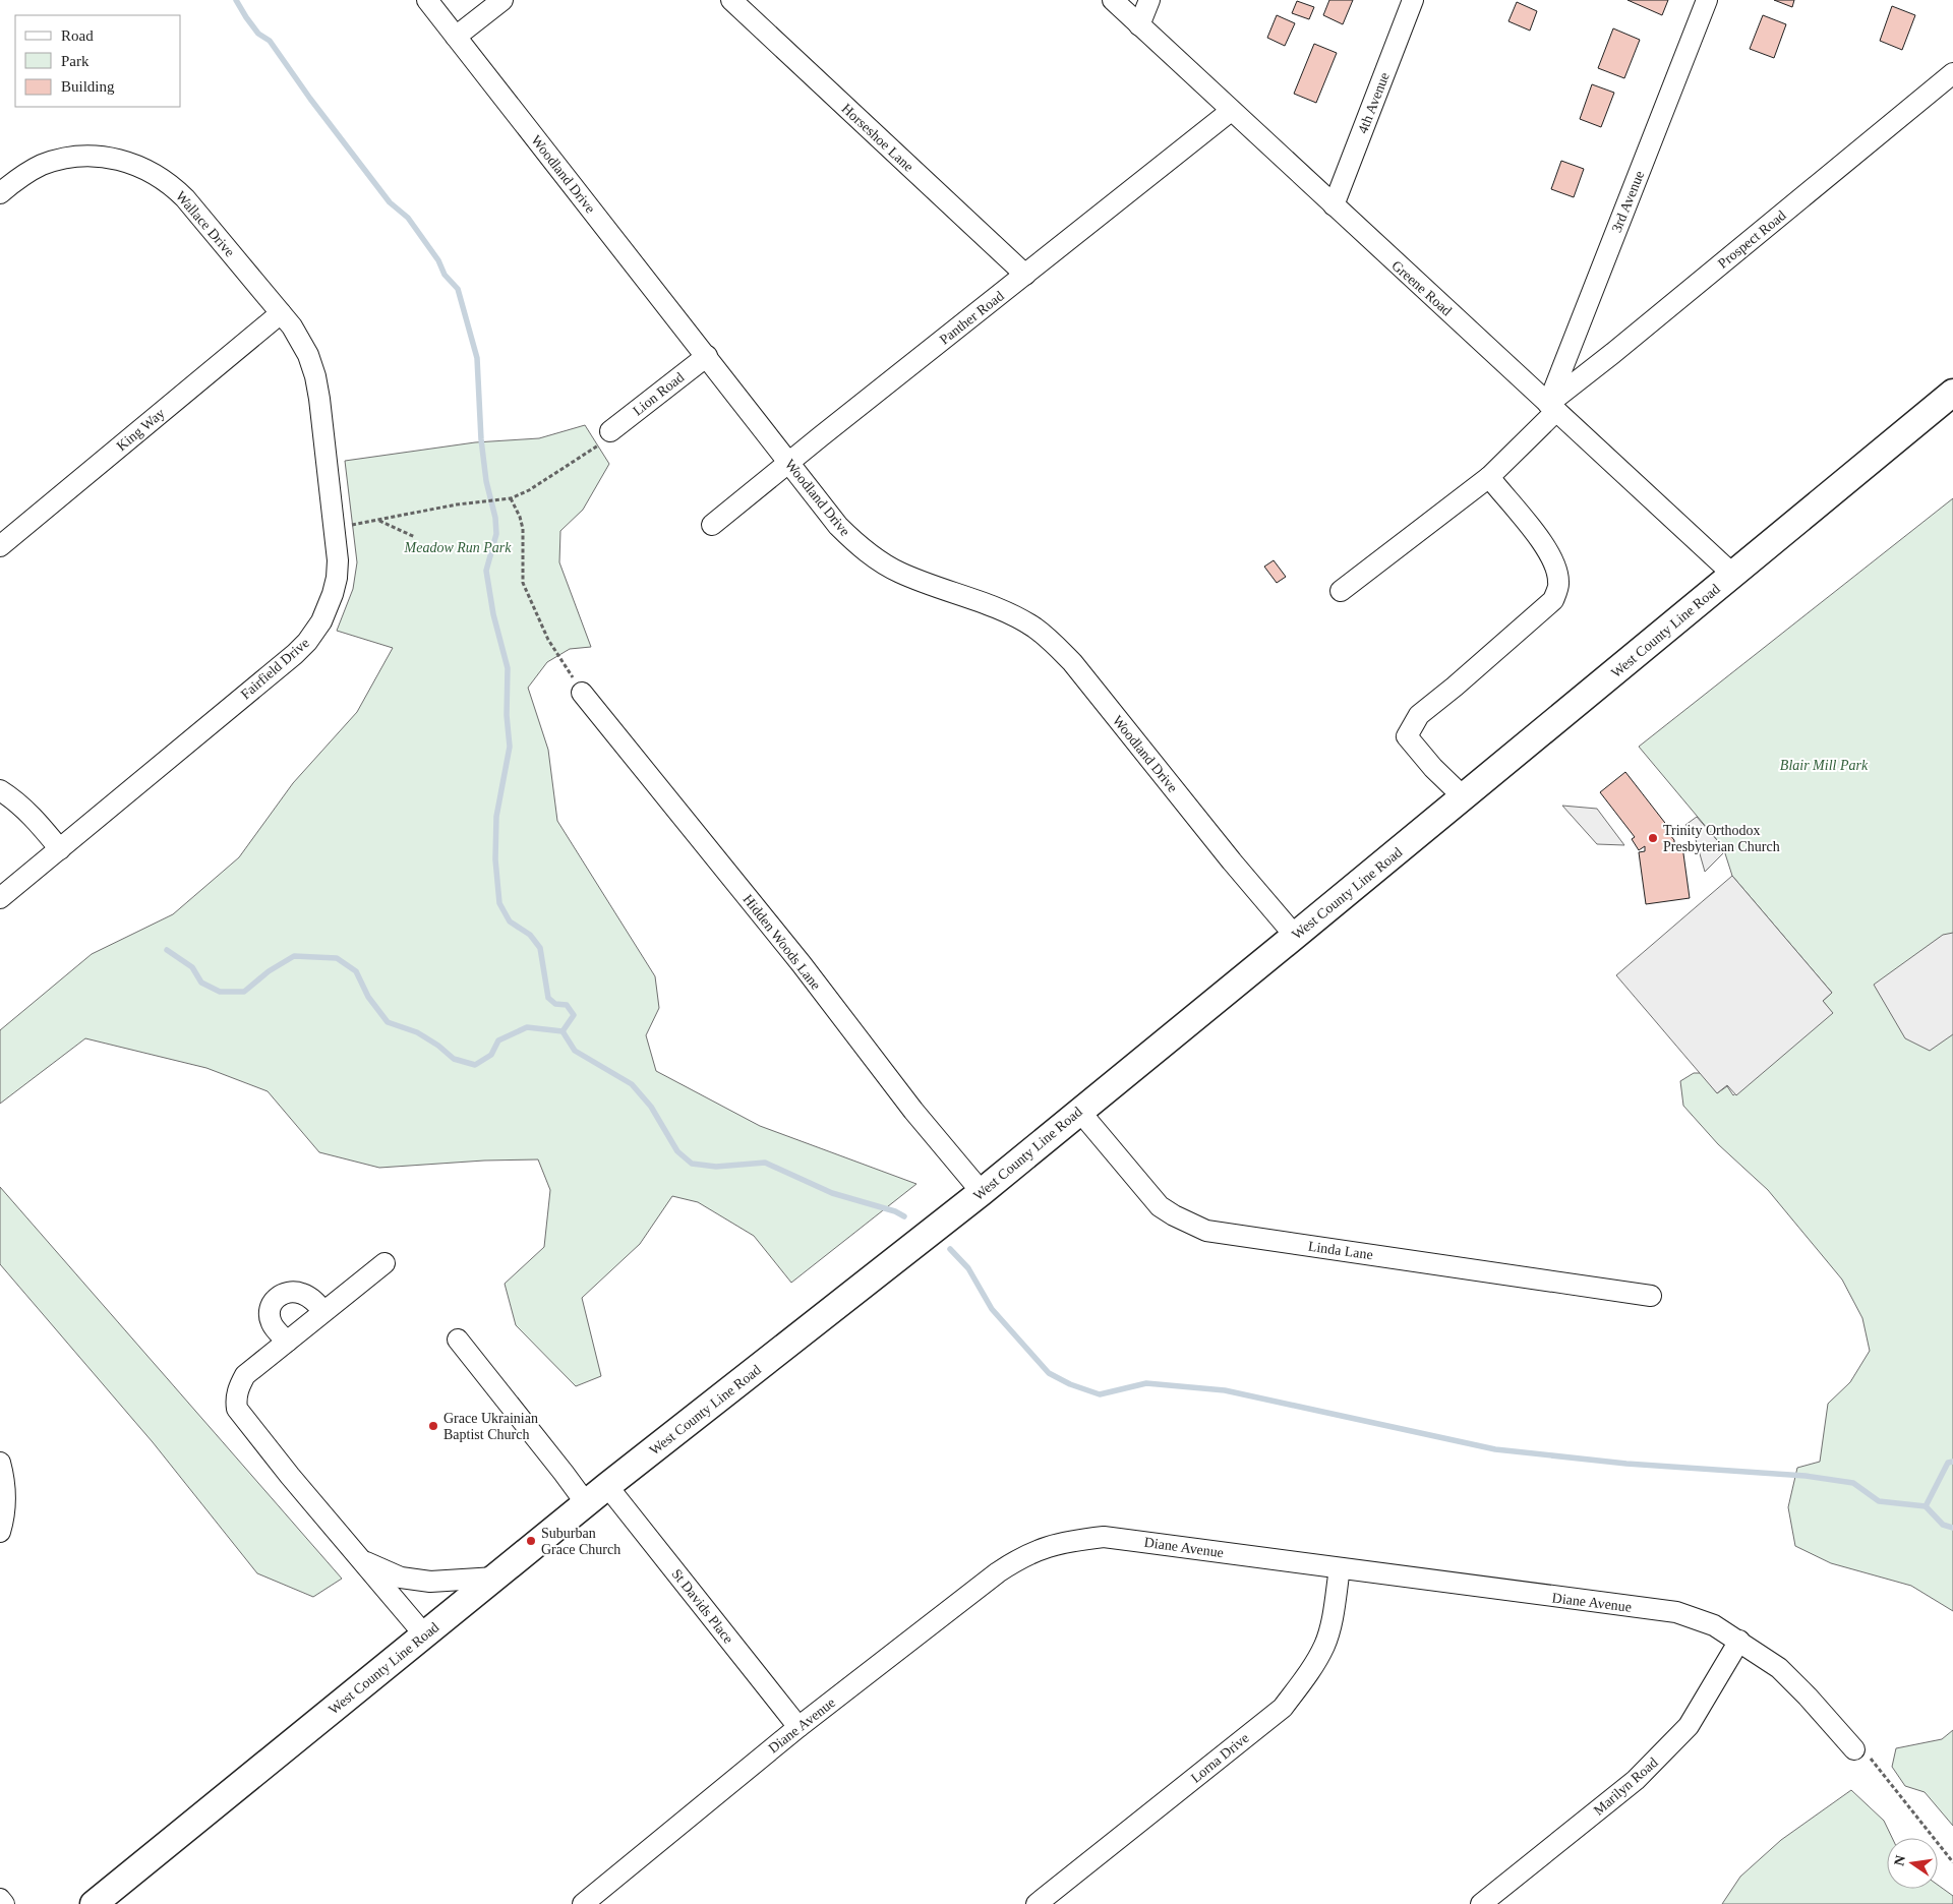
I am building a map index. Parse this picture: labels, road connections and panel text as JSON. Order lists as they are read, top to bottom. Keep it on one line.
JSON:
{"streets":{"main road":["West County Line Road"],"street":["4th Avenue","Horseshoe Lane","Woodland Drive","3rd Avenue","Wallace Drive","Prospect Road","Greene Road","Panther Road","Lion Road","King Way","Fairfield Drive","Hidden Woods Lane","Linda Lane","Diane Avenue","St Davids Place","Lorna Drive","Marilyn Road"]},"crossings":[["4th Avenue","Greene Road"],["Horseshoe Lane","Panther Road"],["Woodland Drive","Panther Road"],["Woodland Drive","Lion Road"],["Woodland Drive","West County Line Road"],["3rd Avenue","Prospect Road"],["3rd Avenue","Greene Road"],["Wallace Drive","King Way"],["Wallace Drive","Fairfield Drive"],["Prospect Road","Greene Road"],["Greene Road","Panther Road"],["Greene Road","West County Line Road"],["King Way","Fairfield Drive"],["West County Line Road","Hidden Woods Lane"],["West County Line Road","Linda Lane"],["West County Line Road","St Davids Place"],["Diane Avenue","St Davids Place"],["Diane Avenue","Lorna Drive"],["Diane Avenue","Marilyn Road"]],"parks":["Meadow Run Park","Blair Mill Park"],"places":["Trinity Orthodox Presbyterian Church","Grace Ukrainian Baptist Church","Suburban Grace Church"],"legend":["Road","Park","Building"],"north":"left"}
